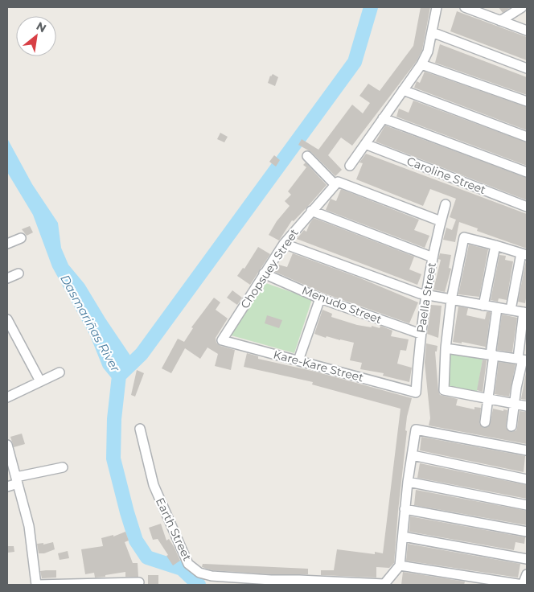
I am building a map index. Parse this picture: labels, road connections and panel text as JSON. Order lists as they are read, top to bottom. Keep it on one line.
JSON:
{"streets":{"street":["Caroline Street","Chopsuey Street","Paella Street","Menudo Street","Kare-Kare Street","Earth Street"]},"crossings":[["Chopsuey Street","Menudo Street"],["Chopsuey Street","Kare-Kare Street"],["Paella Street","Menudo Street"],["Paella Street","Kare-Kare Street"]],"water":["Dasmariñas River"],"north":"top right"}
